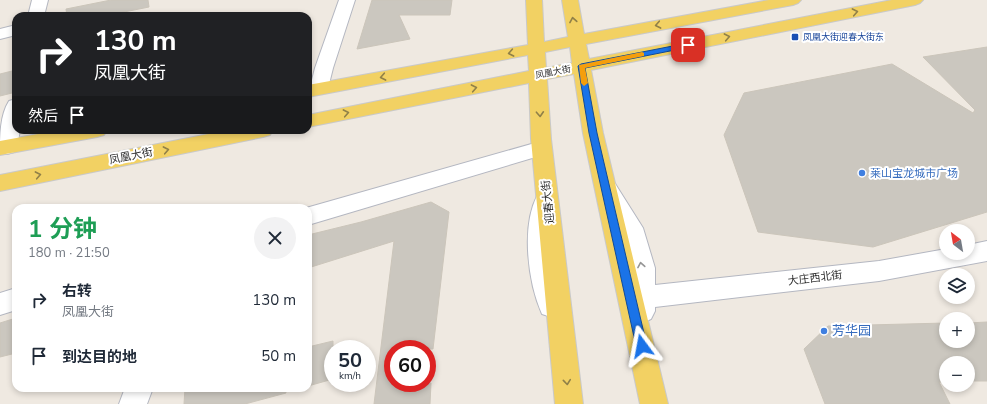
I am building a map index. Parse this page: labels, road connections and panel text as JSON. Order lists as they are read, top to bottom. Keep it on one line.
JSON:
{"streets":{"main road":["凤凰大街","迎春大街"],"street":["大庄西北街"]},"crossings":[["凤凰大街","迎春大街"]],"places":{"transit":["凤凰大街迎春大街东"],"other":["莱山宝龙城市广场","芳华园"]},"north":"top left","page":{"turn":["130 m","凤凰大街"],"then":"然后","heading":["1 分钟","180 m · 21:50"],"map_buttons":["+","−"],"list":[{"name":"右转","note":"凤凰大街","value":"130 m"},{"name":"到达目的地","value":"50 m"}],"speed":"50 km/h","limit":"60"}}
